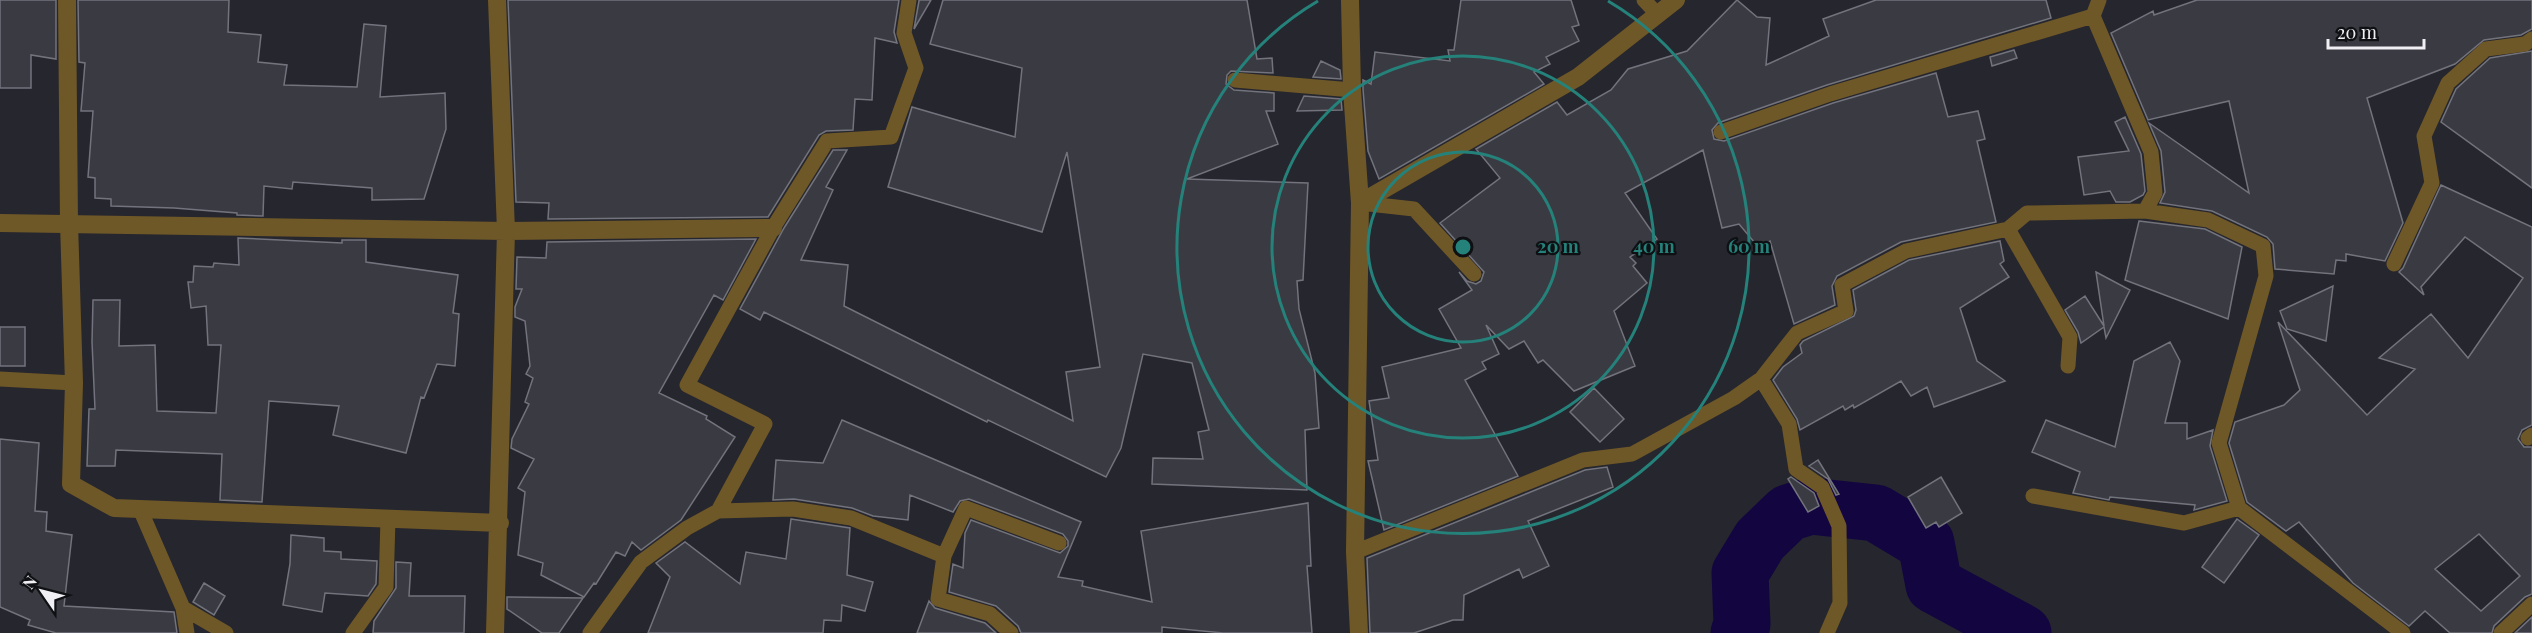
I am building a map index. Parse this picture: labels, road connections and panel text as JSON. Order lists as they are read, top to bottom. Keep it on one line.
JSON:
{"scale_bar":"20 m","north":"top left","rings":["20 m","40 m","60 m"]}
